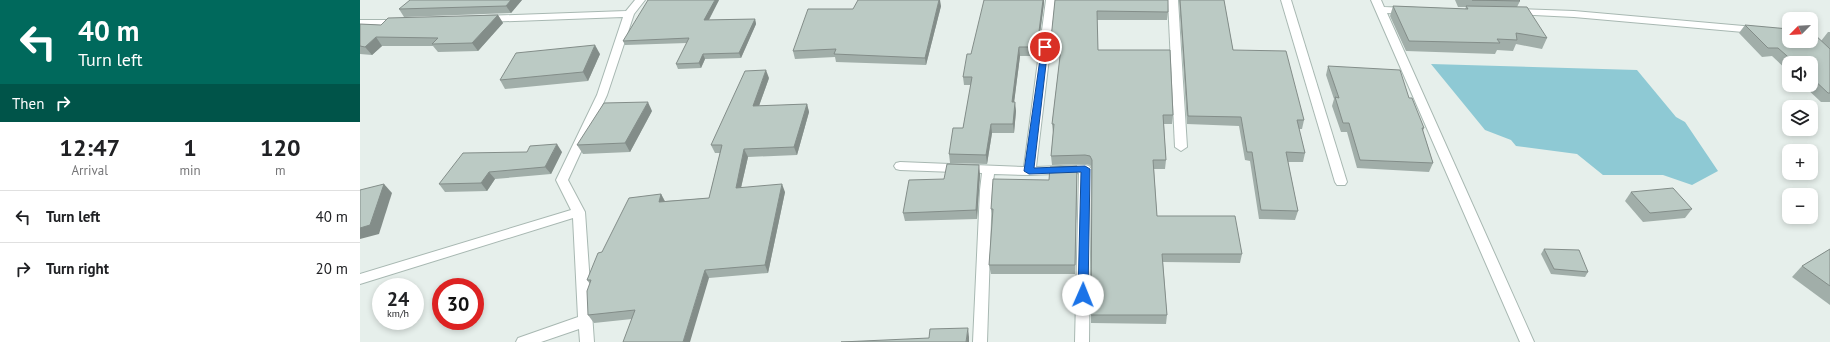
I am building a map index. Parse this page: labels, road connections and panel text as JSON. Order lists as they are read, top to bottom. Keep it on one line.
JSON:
{"north":"bottom left","page":{"turn":["40 m","Turn left"],"map_buttons":["+","−"],"then":"Then","eta":["12:47","Arrival","1","min","120","m"],"list":[{"name":"Turn left","value":"40 m"},{"name":"Turn right","value":"20 m"}],"speed":"24 km/h","limit":"30"}}
